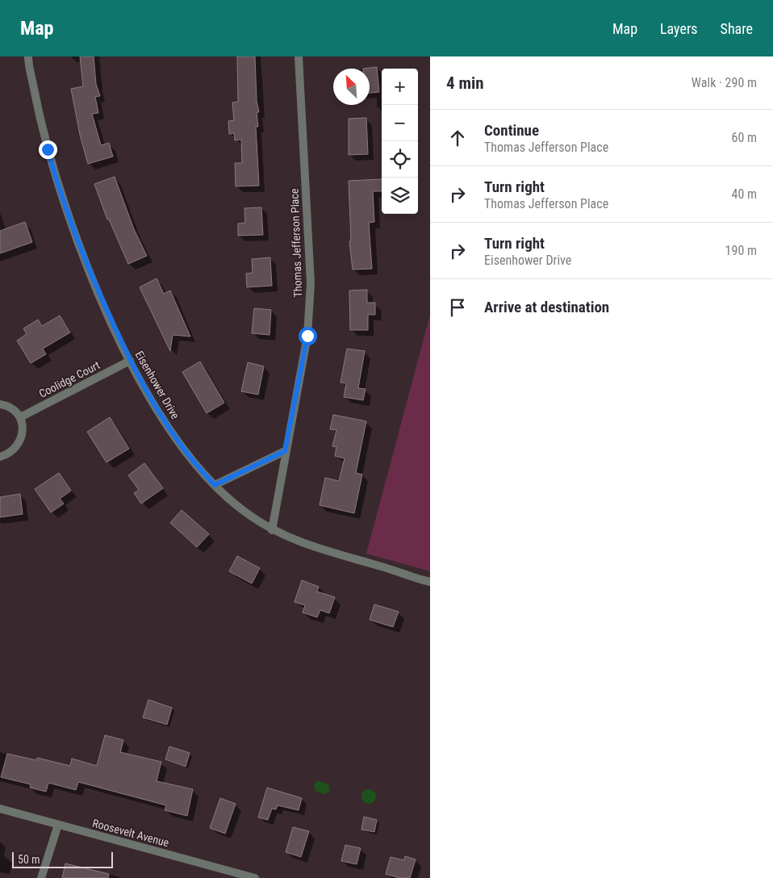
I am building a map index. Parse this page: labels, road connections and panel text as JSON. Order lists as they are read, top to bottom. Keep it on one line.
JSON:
{"streets":{"street":["Thomas Jefferson Place","Coolidge Court","Eisenhower Drive","Roosevelt Avenue"]},"crossings":[["Thomas Jefferson Place","Eisenhower Drive"],["Coolidge Court","Eisenhower Drive"]],"scale_bar":"50 m","north":"top left","page":{"header":"Map","nav":["Map","Layers","Share"],"heading":["4 min","Walk · 290 m"],"map_buttons":["+","−"],"list":[["Continue","Thomas Jefferson Place","60 m"],["Turn right","Thomas Jefferson Place","40 m"],["Turn right","Eisenhower Drive","190 m"],"Arrive at destination"],"scale":"50 m"}}
